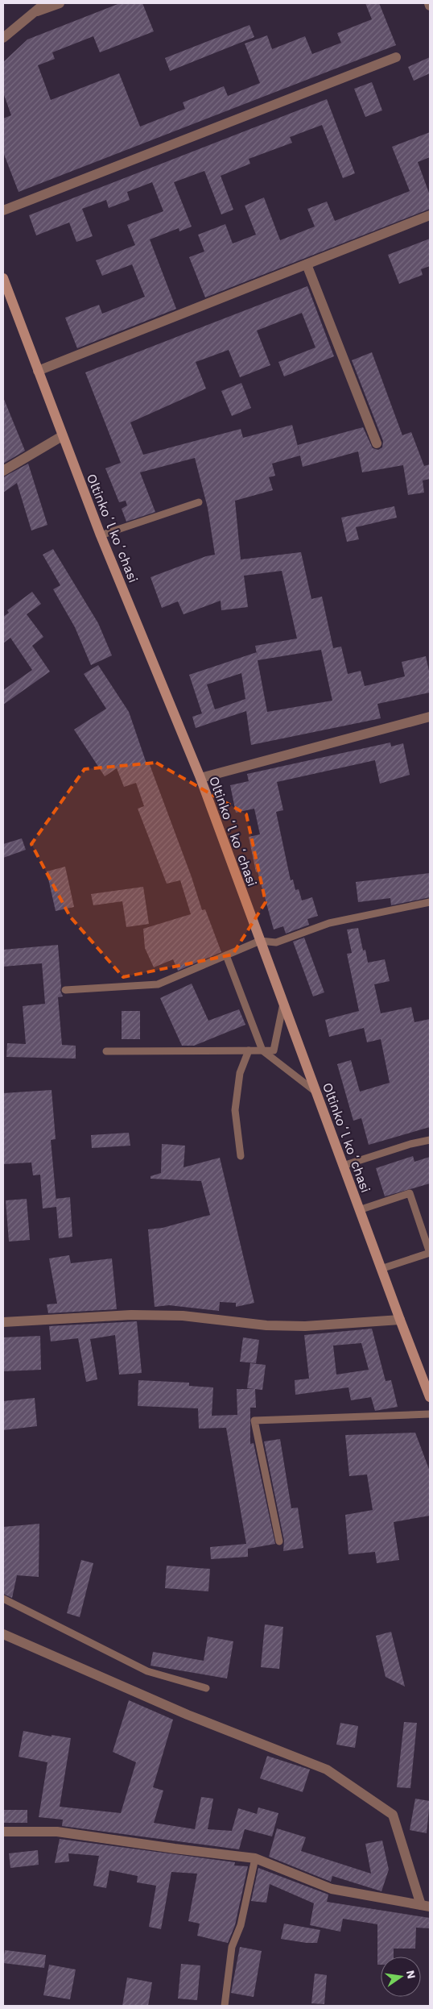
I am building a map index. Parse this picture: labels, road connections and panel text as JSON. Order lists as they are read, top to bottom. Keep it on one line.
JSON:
{"streets":{"main road":["Oltinkoʻl koʻchasi"]},"north":"right"}
